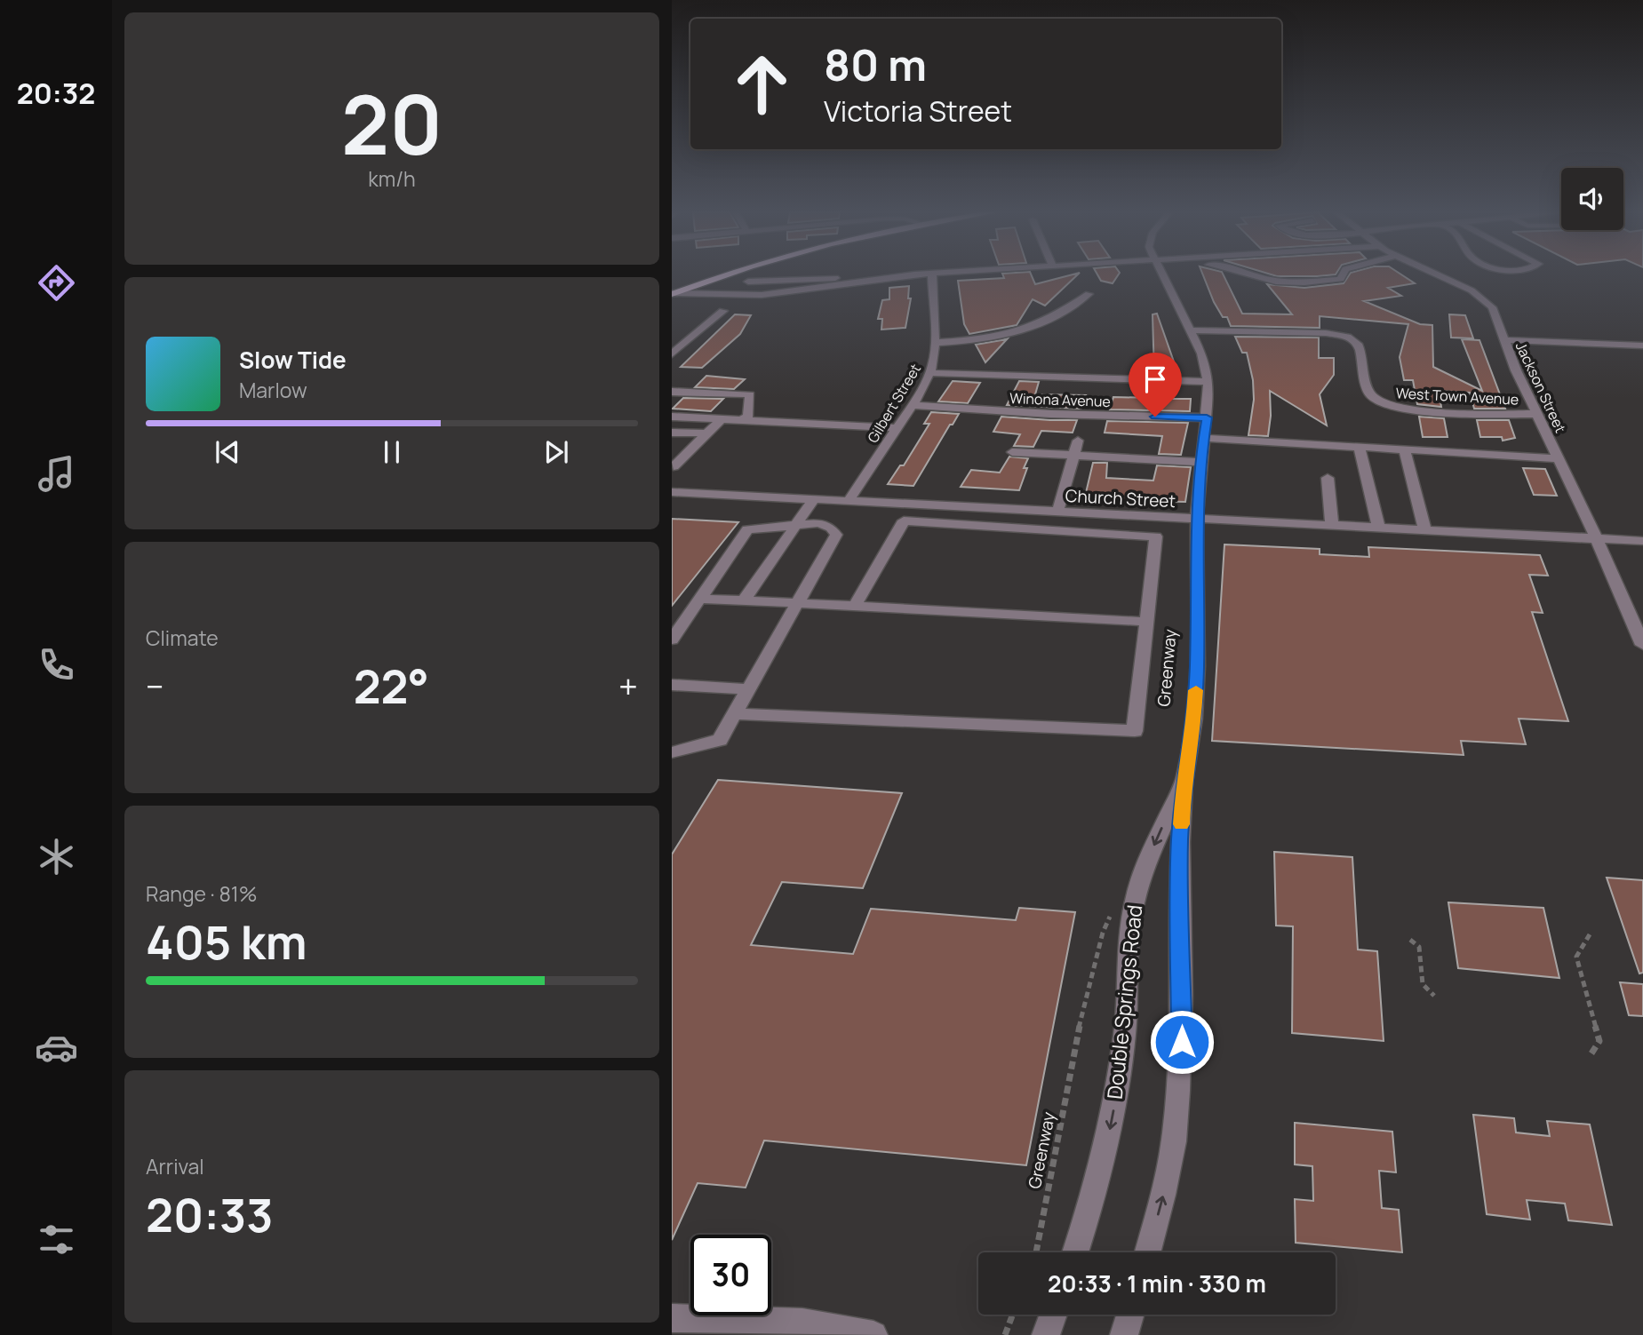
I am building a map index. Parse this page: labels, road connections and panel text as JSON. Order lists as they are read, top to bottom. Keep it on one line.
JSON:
{"streets":{"street":["Jackson Street","West Town Avenue","Winona Avenue","Gilbert Street","Church Street","Double Springs Road"],"path":["Greenway"]},"crossings":[["Jackson Street","West Town Avenue"],["Jackson Street","Church Street"],["Winona Avenue","Gilbert Street"],["Gilbert Street","Church Street"]],"page":{"tabs":"20:32","tile":[["20","km/h"],"Climate",["Range · 81%","405 km"],["Arrival","20:33"]],"turn":["80 m","Victoria Street"],"song":["Slow Tide","Marlow"],"heat":["−","22°","+"],"limit":"30","trip":"20:33 · 1 min · 330 m"}}
